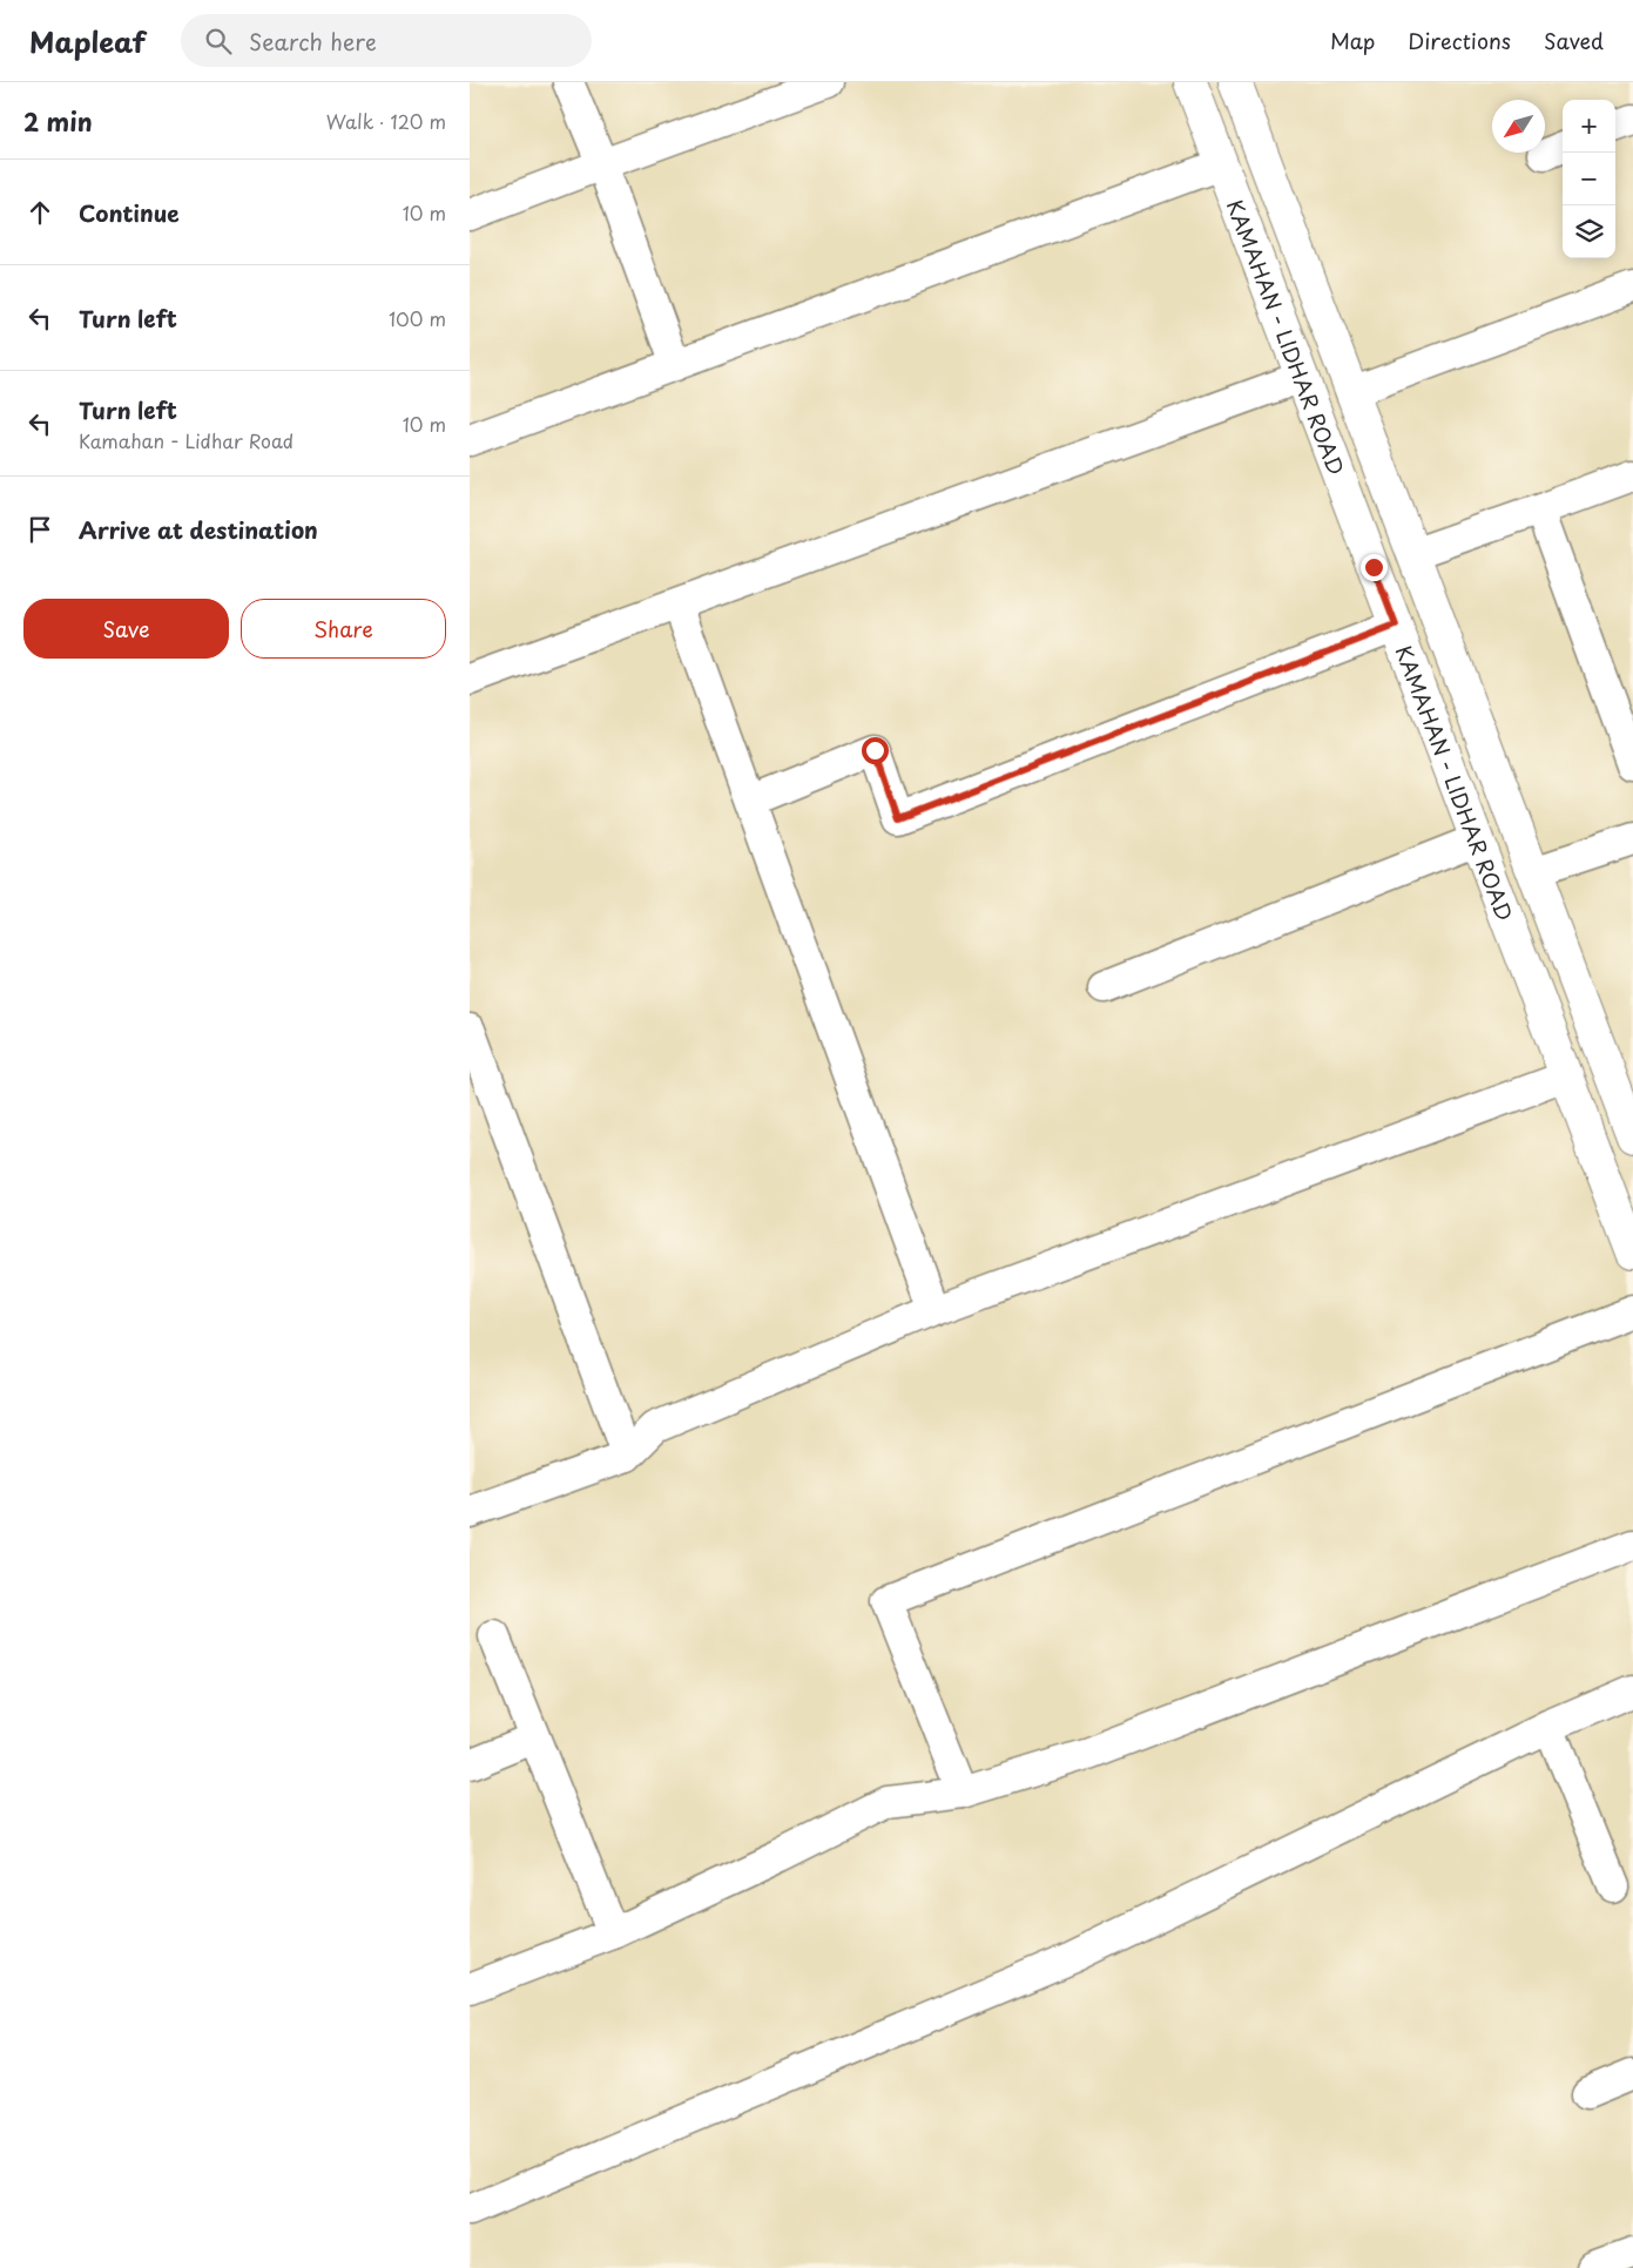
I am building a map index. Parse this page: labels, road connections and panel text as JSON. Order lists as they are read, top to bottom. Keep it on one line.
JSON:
{"streets":{"main road":["KAMAHAN - LIDHAR ROAD"]},"north":"bottom left","page":{"header":"Mapleaf","search":"Search here","nav":["Map","Directions","Saved"],"heading":["2 min","Walk · 120 m"],"map_buttons":["+","−"],"list":[["Continue","10 m"],["Turn left","100 m"],["Turn left","Kamahan - Lidhar Road","10 m"],"Arrive at destination"],"buttons":["Save","Share"]}}
